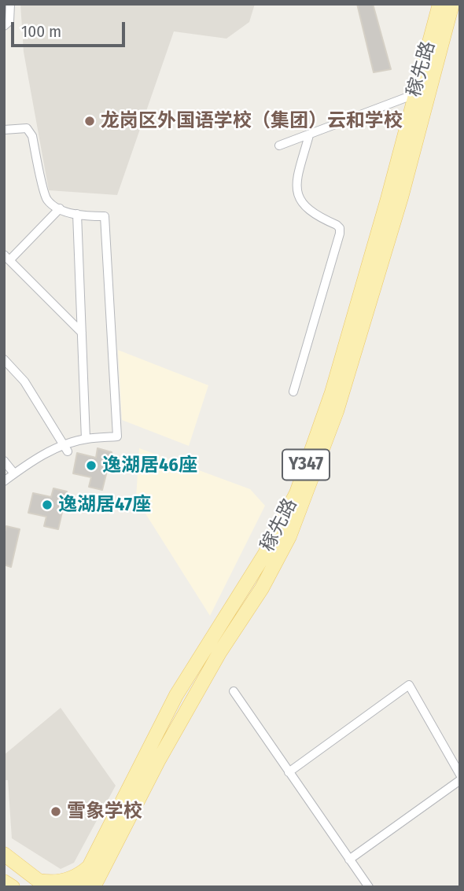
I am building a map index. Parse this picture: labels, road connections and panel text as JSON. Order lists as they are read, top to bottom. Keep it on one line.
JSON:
{"streets":{"main road":["稼先路","Y347"]},"places":["龙岗区外国语学校（集团）云和学校","逸湖居46座","逸湖居47座","雪象学校"],"scale_bar":"100 m"}
